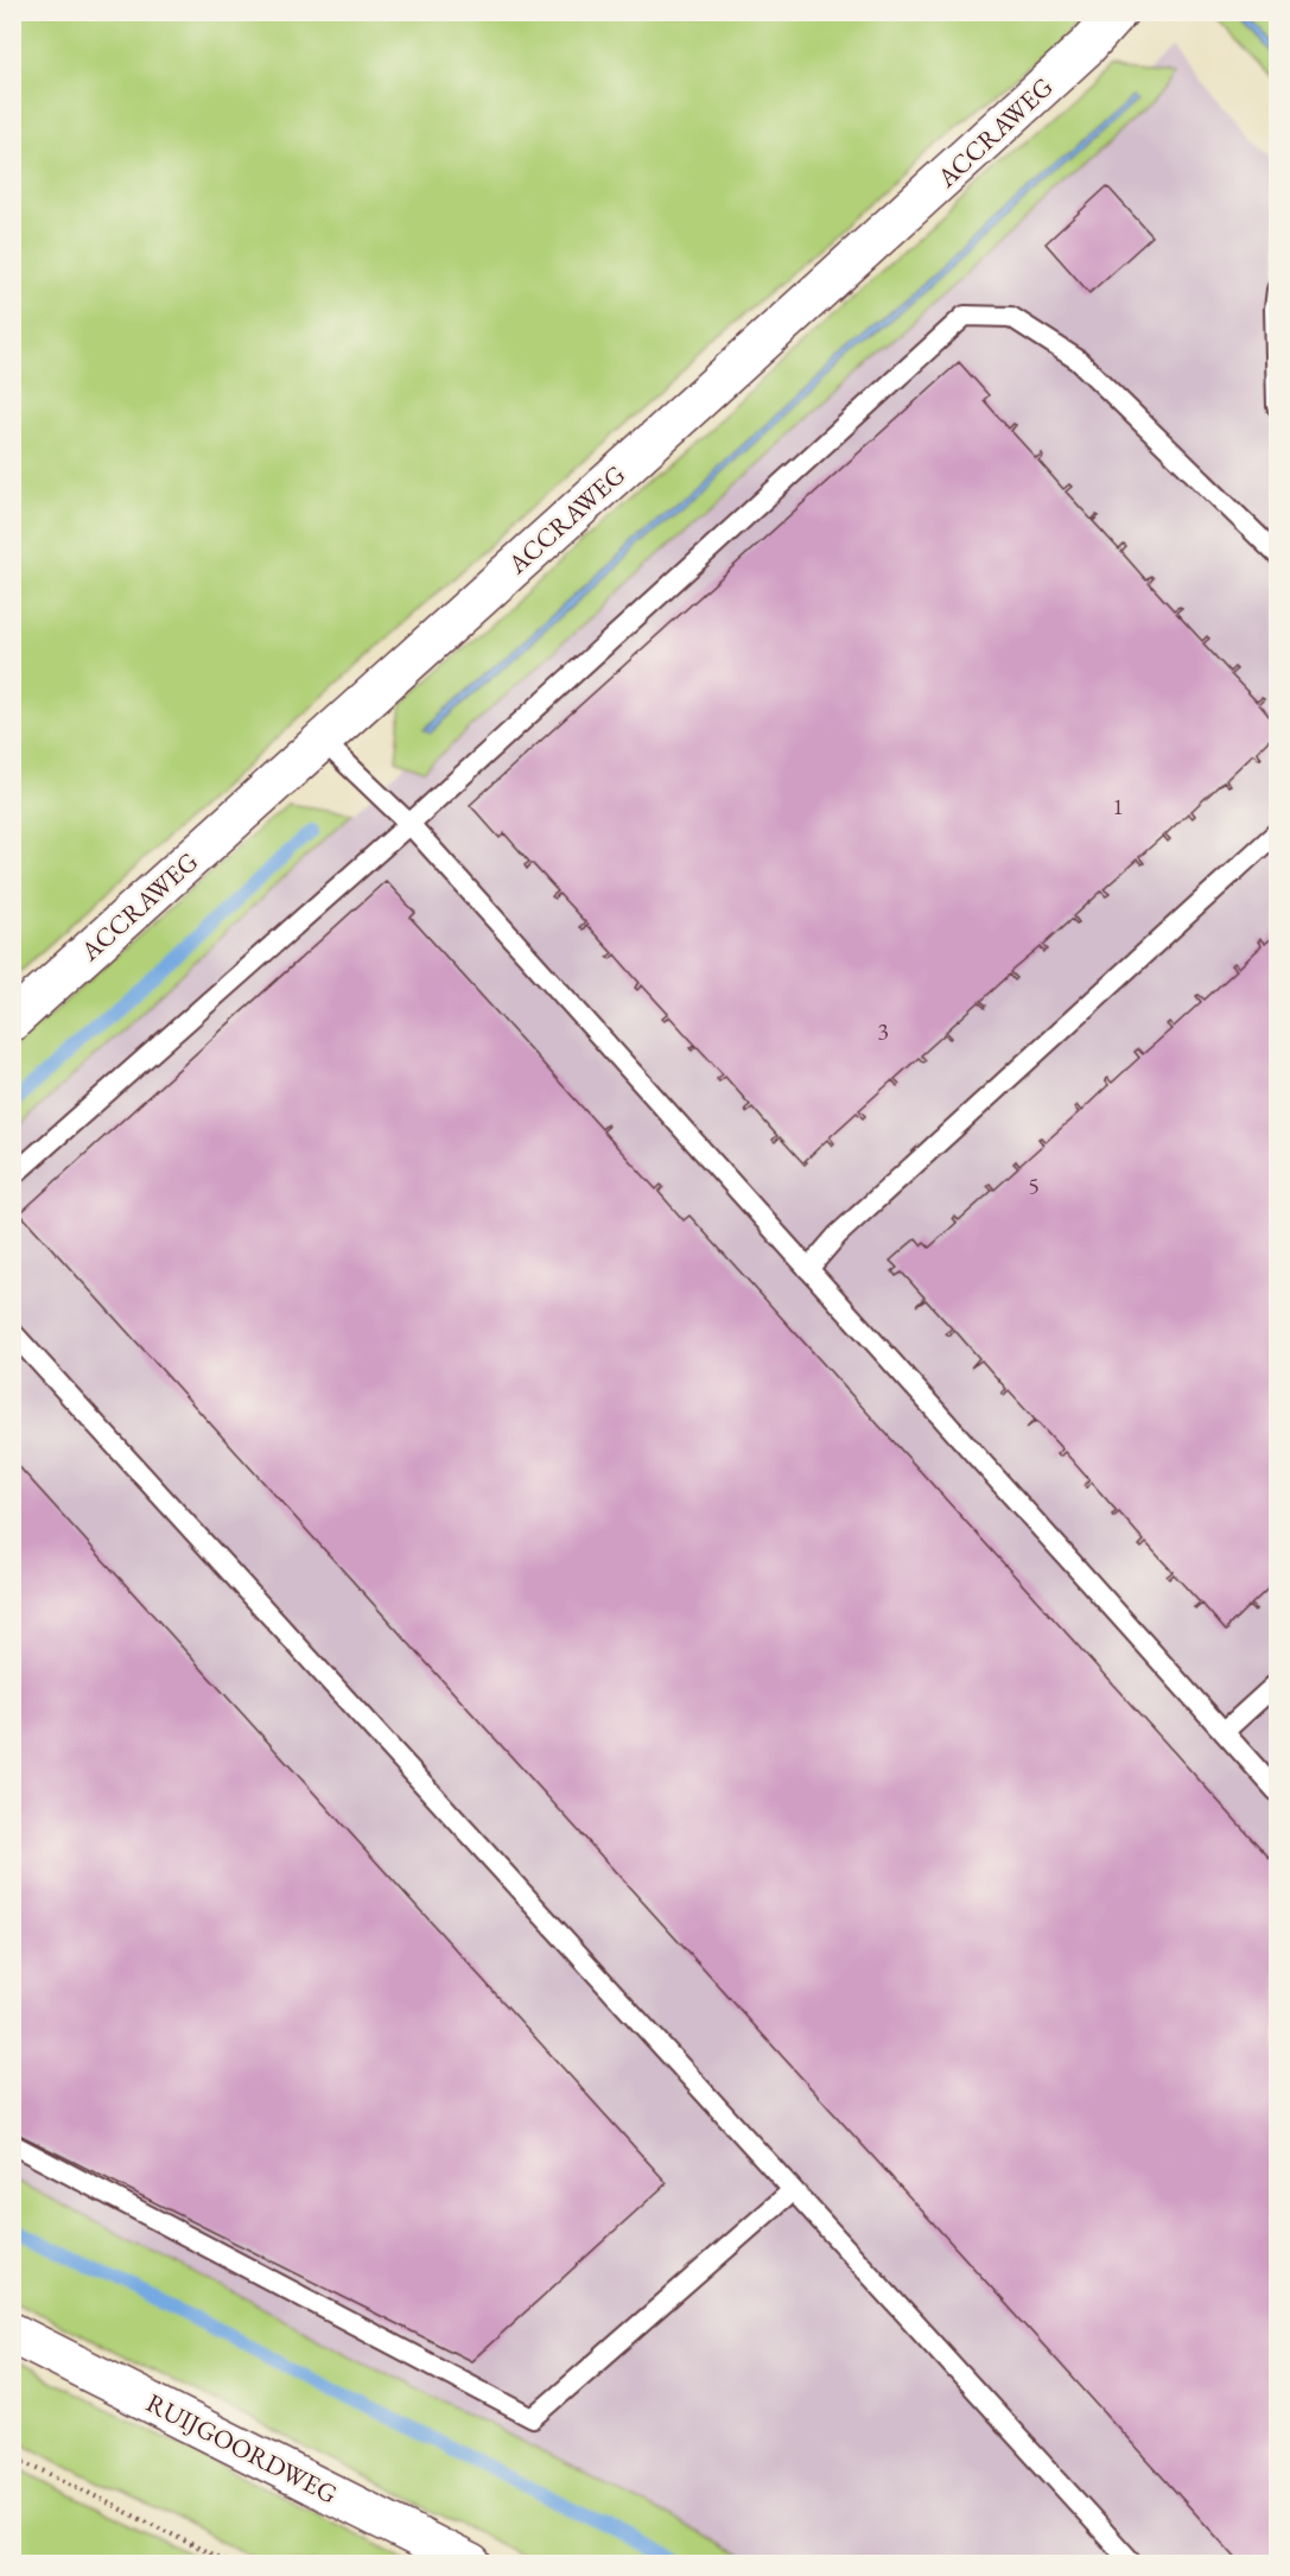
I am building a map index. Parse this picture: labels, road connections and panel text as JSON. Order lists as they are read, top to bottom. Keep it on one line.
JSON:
{"streets":{"street":["ACCRAWEG","RUIJGOORDWEG"]},"house_numbers":["1","3","5"]}
